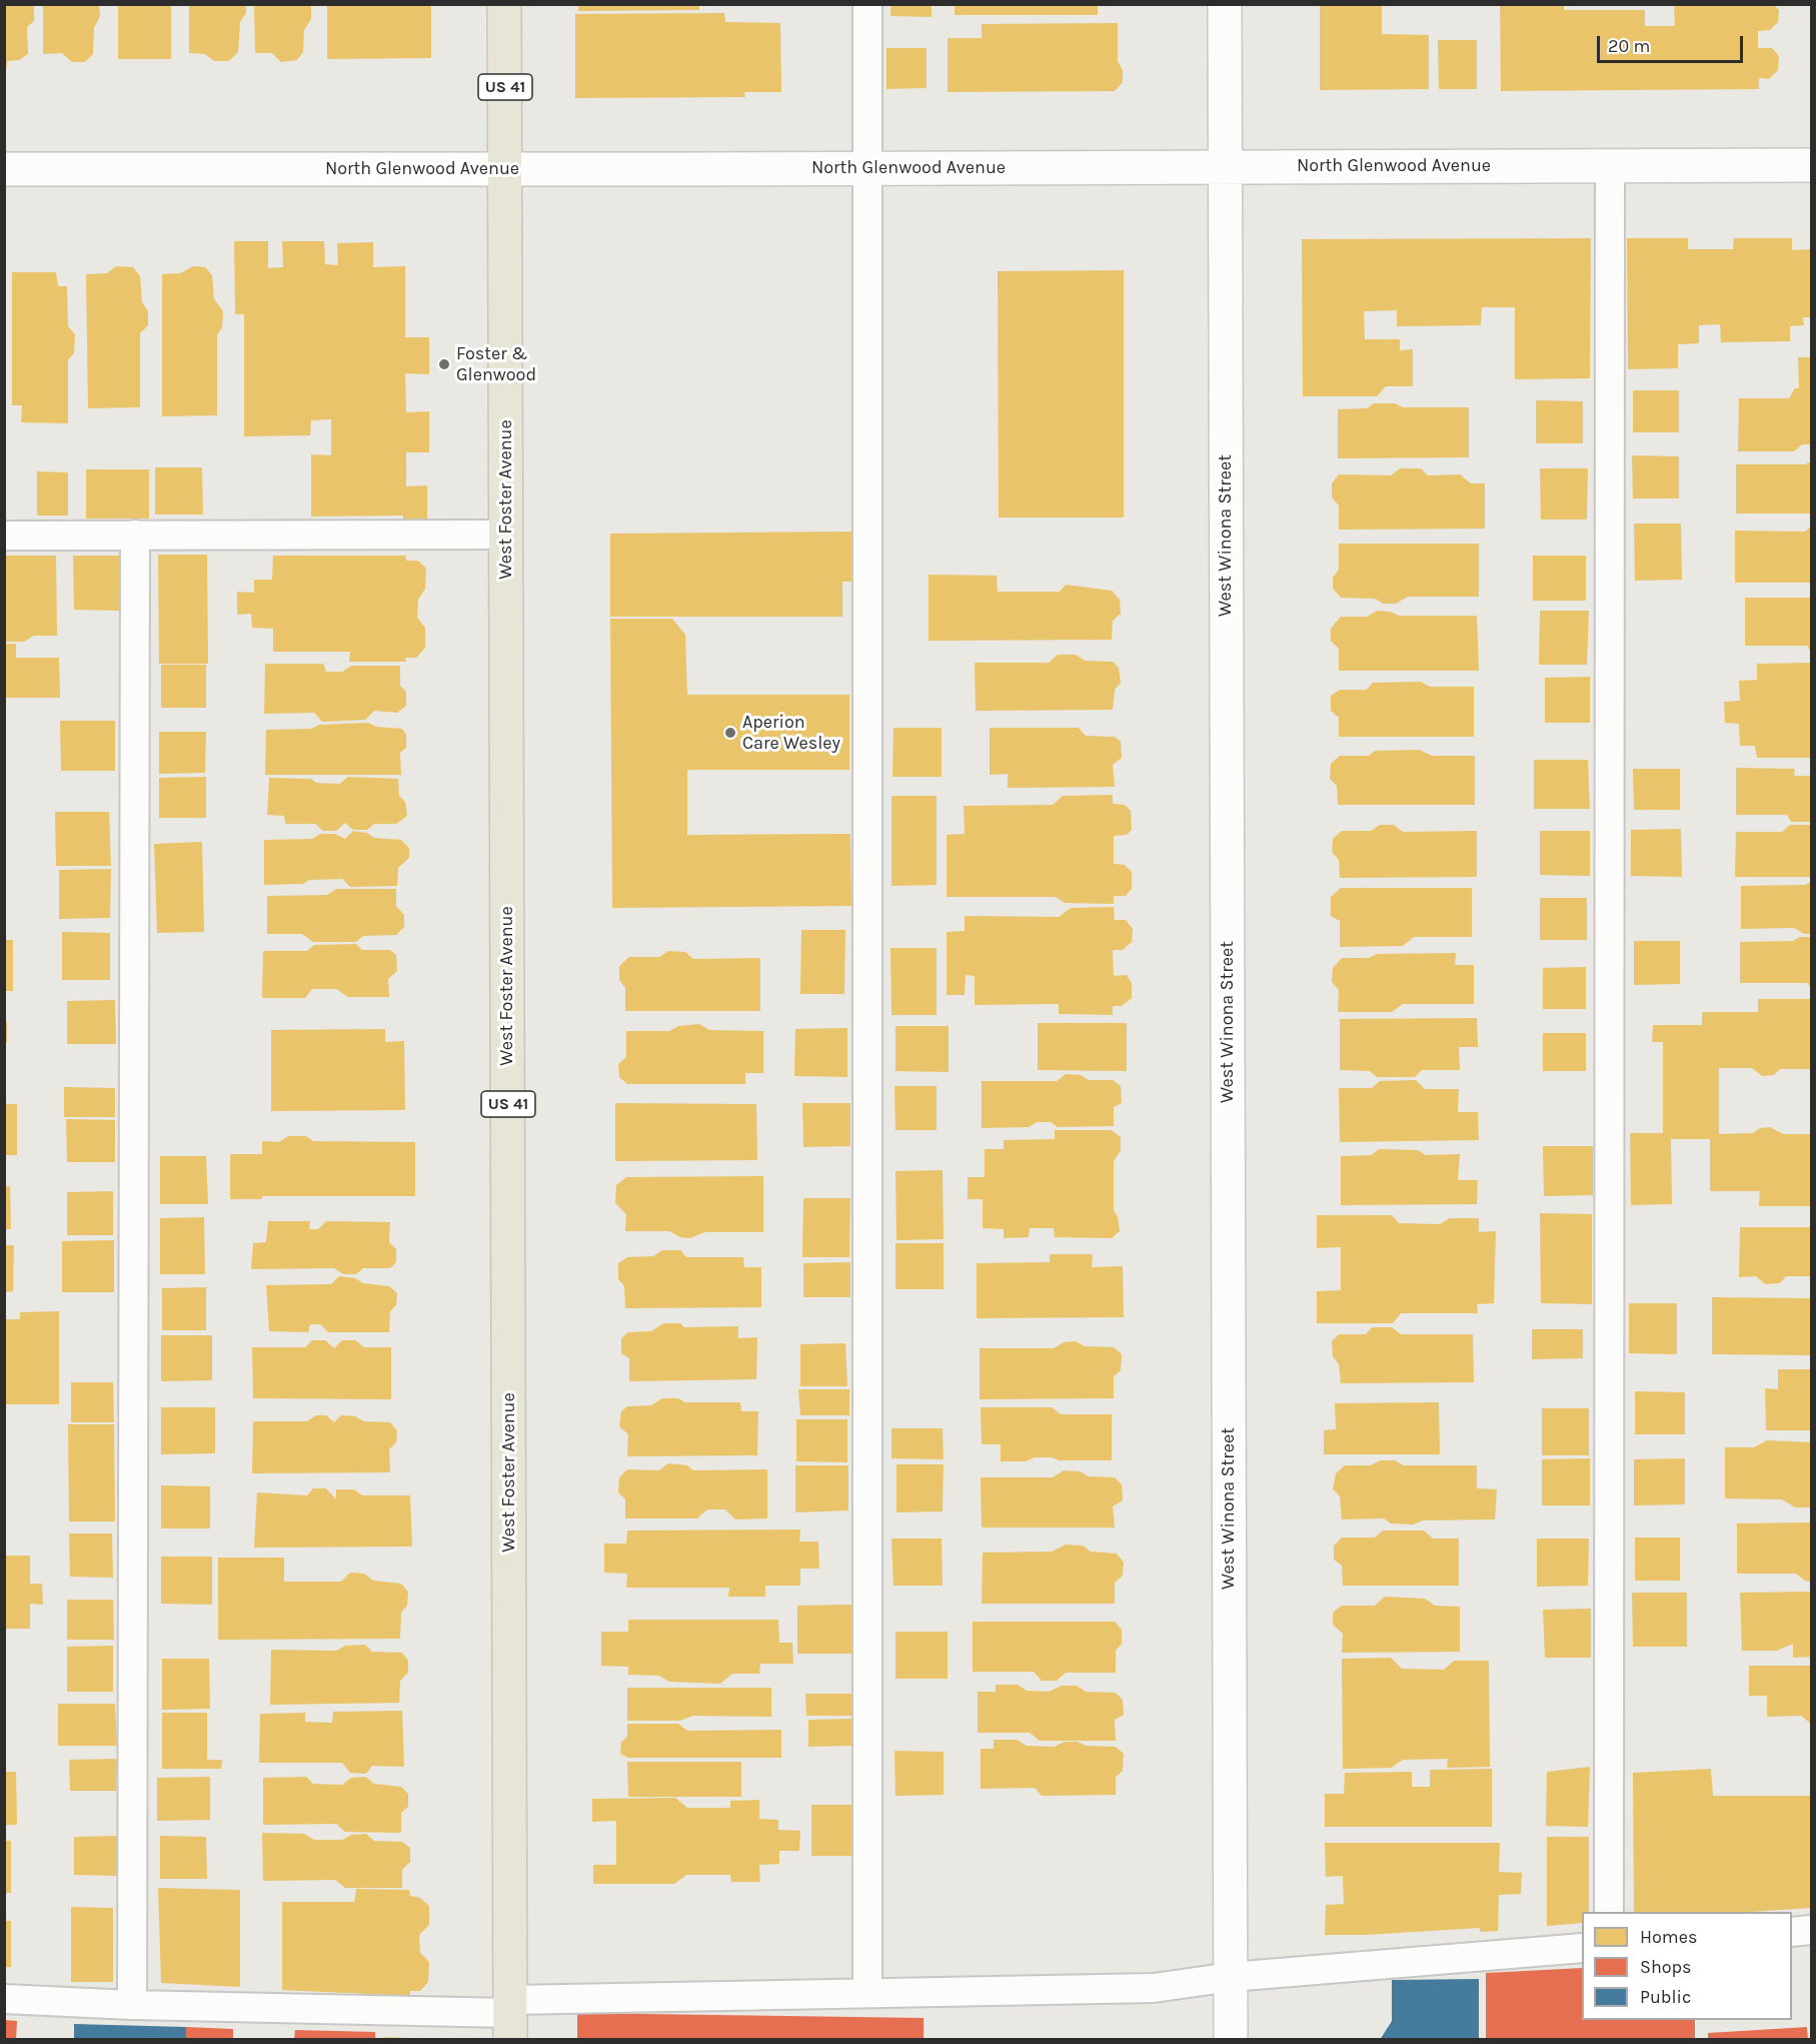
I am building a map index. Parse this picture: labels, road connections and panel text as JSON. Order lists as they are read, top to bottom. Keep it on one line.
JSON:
{"streets":{"main road":["US 41","West Foster Avenue"],"street":["North Glenwood Avenue","West Winona Street"]},"crossings":[["North Glenwood Avenue","West Foster Avenue"],["North Glenwood Avenue","West Winona Street"]],"places":["Foster & Glenwood","Aperion Care Wesley"],"legend":["Homes","Shops","Public"],"scale_bar":"20 m"}
